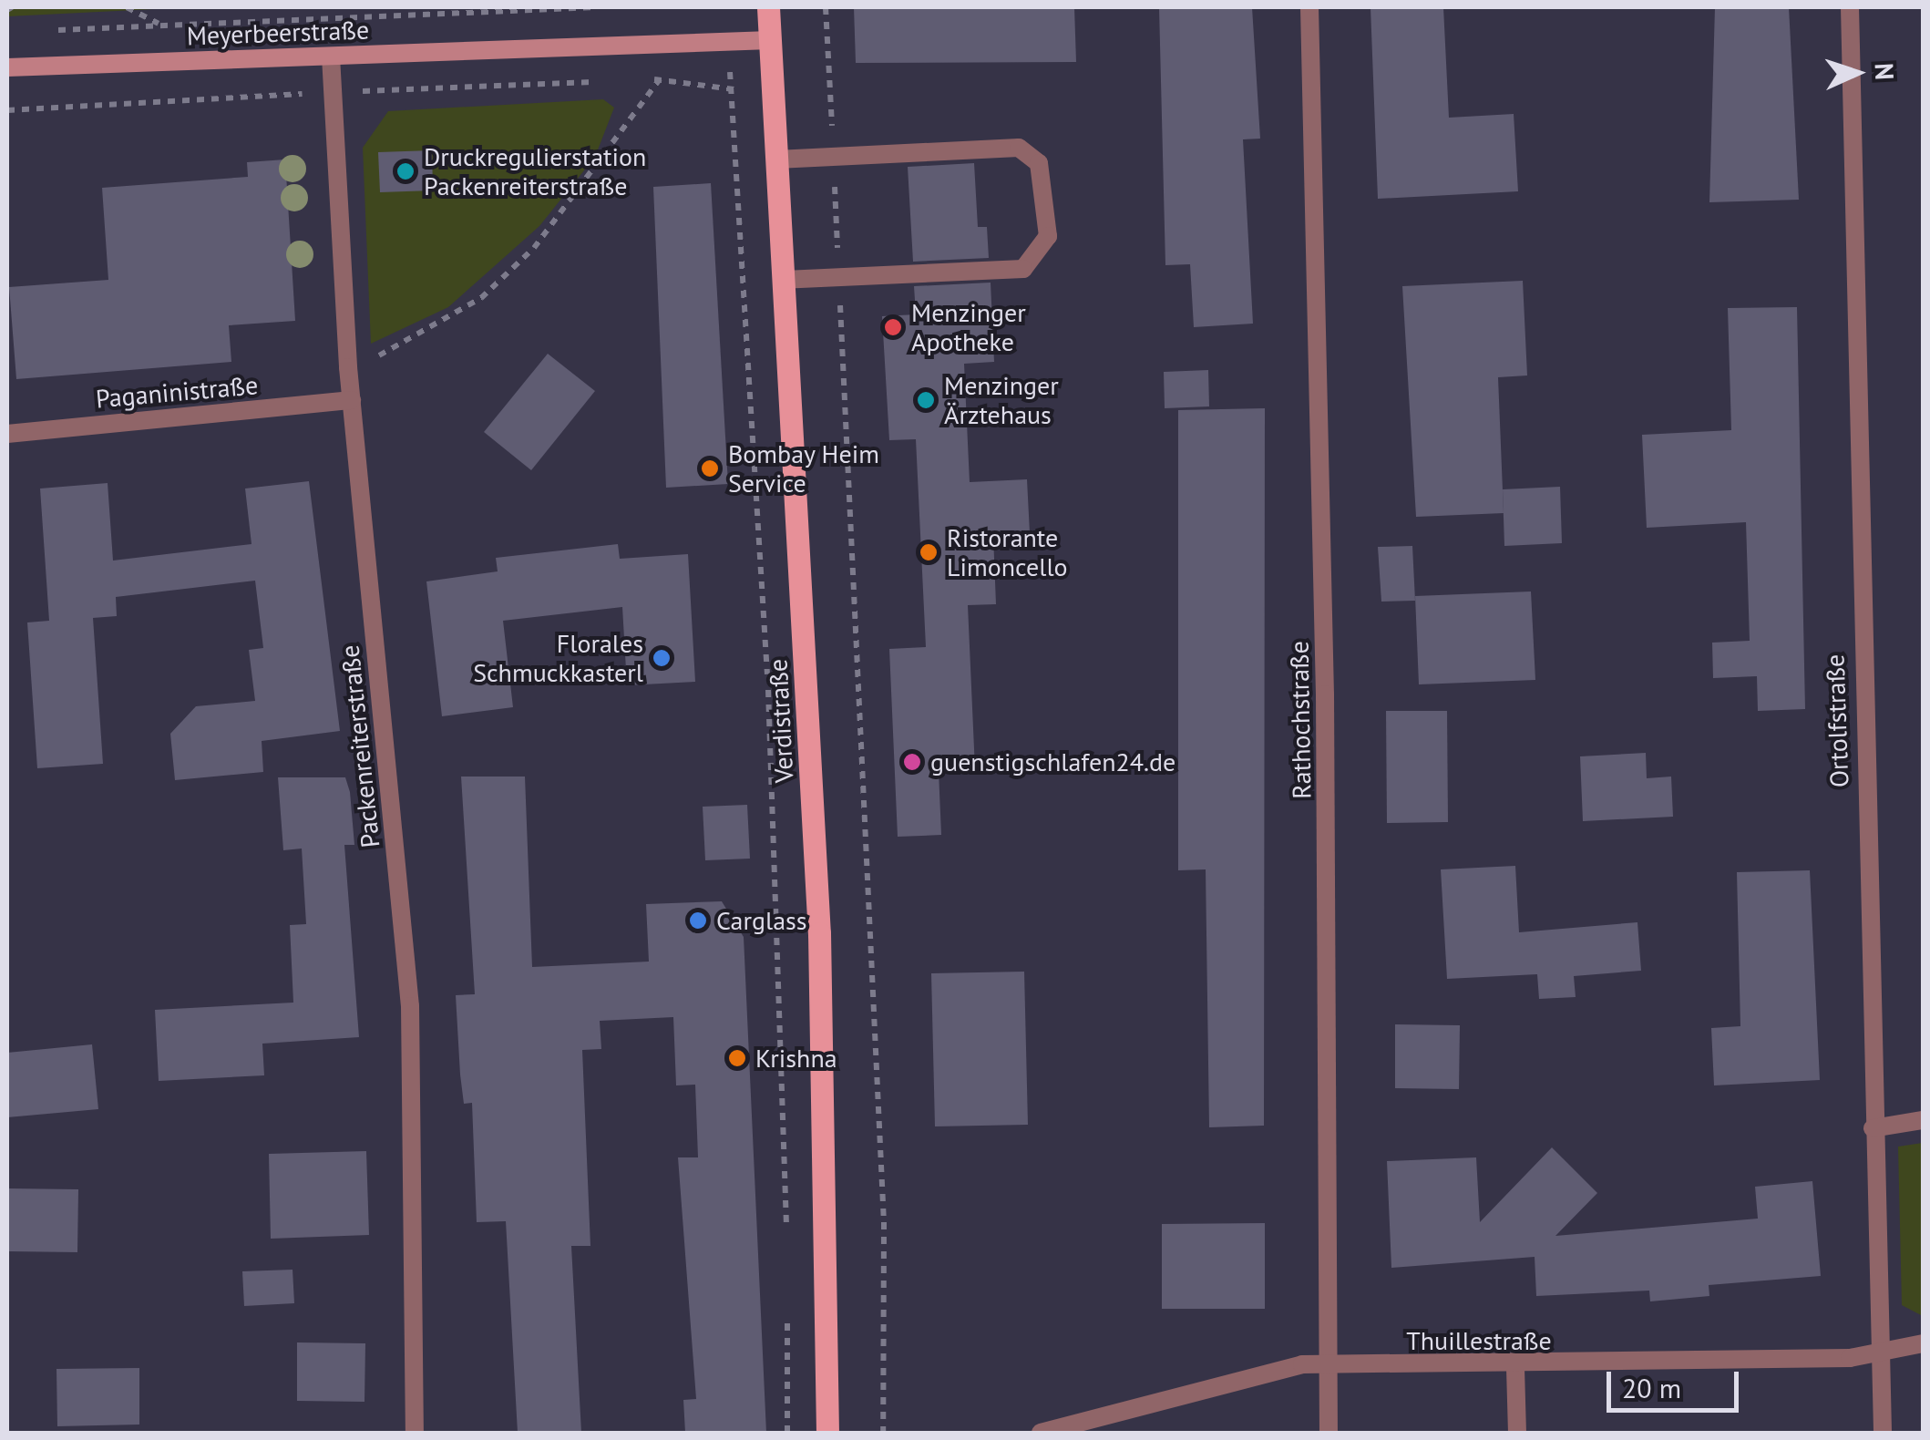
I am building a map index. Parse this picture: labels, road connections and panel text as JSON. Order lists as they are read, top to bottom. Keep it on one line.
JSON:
{"streets":{"main road":["Verdistraße"],"street":["Meyerbeerstraße","Paganinistraße","Rathochstraße","Ortolfstraße","Packenreiterstraße","Thuillestraße"]},"crossings":[["Meyerbeerstraße","Verdistraße"],["Meyerbeerstraße","Packenreiterstraße"],["Paganinistraße","Packenreiterstraße"],["Rathochstraße","Thuillestraße"],["Ortolfstraße","Thuillestraße"]],"places":["Druckregulierstation Packenreiterstraße","Menzinger Apotheke","Menzinger Ärztehaus","Bombay Heim Service","Ristorante Limoncello","Florales Schmuckkasterl","guenstigschlafen24.de","Carglass","Krishna"],"scale_bar":"20 m","north":"right"}
